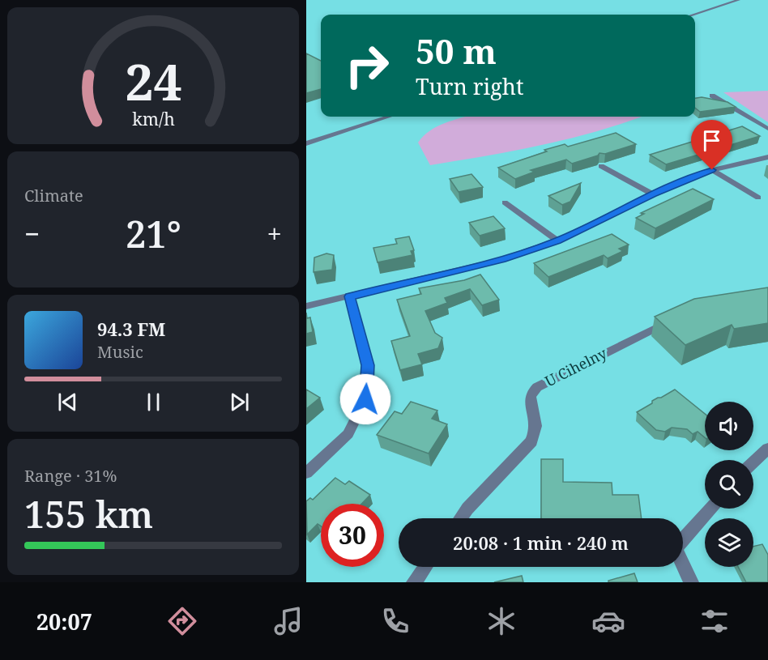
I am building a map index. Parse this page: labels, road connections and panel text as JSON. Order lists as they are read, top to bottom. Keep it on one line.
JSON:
{"streets":{"street":["U Cihelny"]},"page":{"turn":["50 m","Turn right"],"tile":["Climate",["Range · 31%","155 km"]],"heat":["−","21°","+"],"song":["94.3 FM","Music"],"limit":"30","trip":"20:08 · 1 min · 240 m","tabs":"20:07","gauge":["24","km/h"]}}
